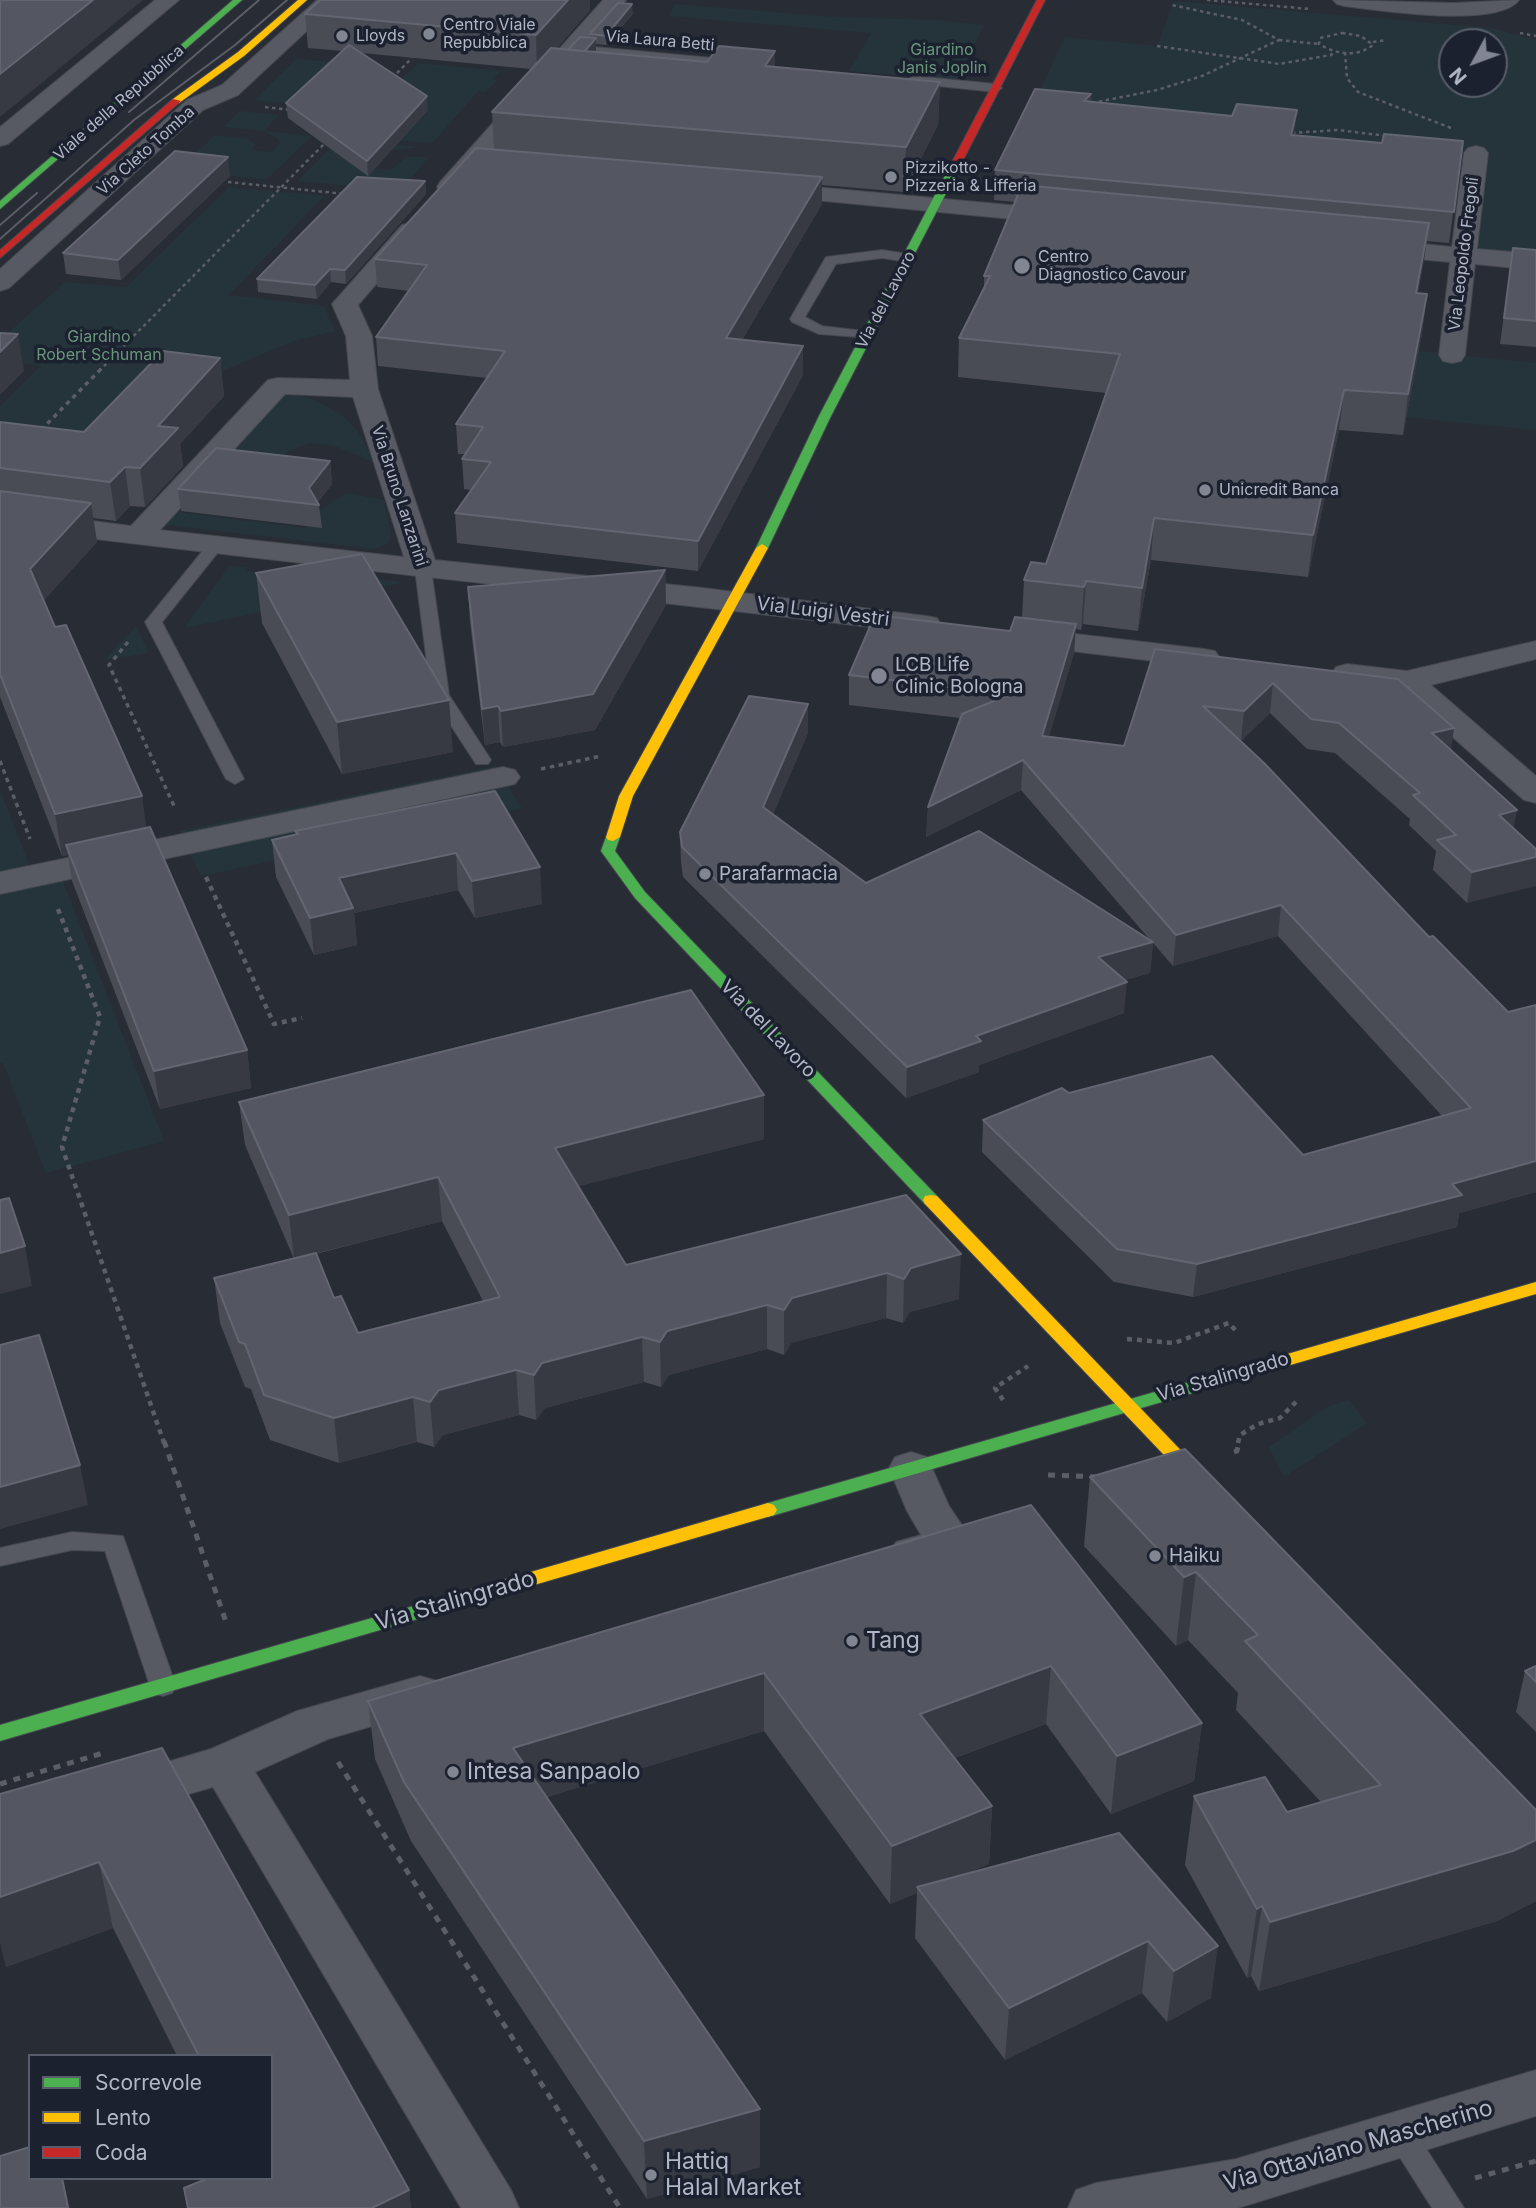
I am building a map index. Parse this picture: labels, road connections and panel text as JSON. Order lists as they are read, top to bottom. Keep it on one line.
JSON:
{"streets":{"street":["Viale della Repubblica","Via Cleto Tomba","Via Leopoldo Fregoli","Via del Lavoro","Via Bruno Lanzarini","Via Luigi Vestri","Via Stalingrado","Via Ottaviano Mascherino"],"lane":["Via Laura Betti"]},"crossings":[["Via del Lavoro","Via Luigi Vestri"],["Via del Lavoro","Via Stalingrado"]],"parks":["Giardino Janis Joplin","Giardino Robert Schuman"],"places":["Centro Viale Repubblica","Lloyds","Pizzikotto - Pizzeria & Lifferia","Centro Diagnostico Cavour","Unicredit Banca","LCB Life Clinic Bologna","Parafarmacia","Haiku","Tang","Intesa Sanpaolo","Hattiq Halal Market"],"legend":["Scorrevole","Lento","Coda"],"north":"bottom left"}
